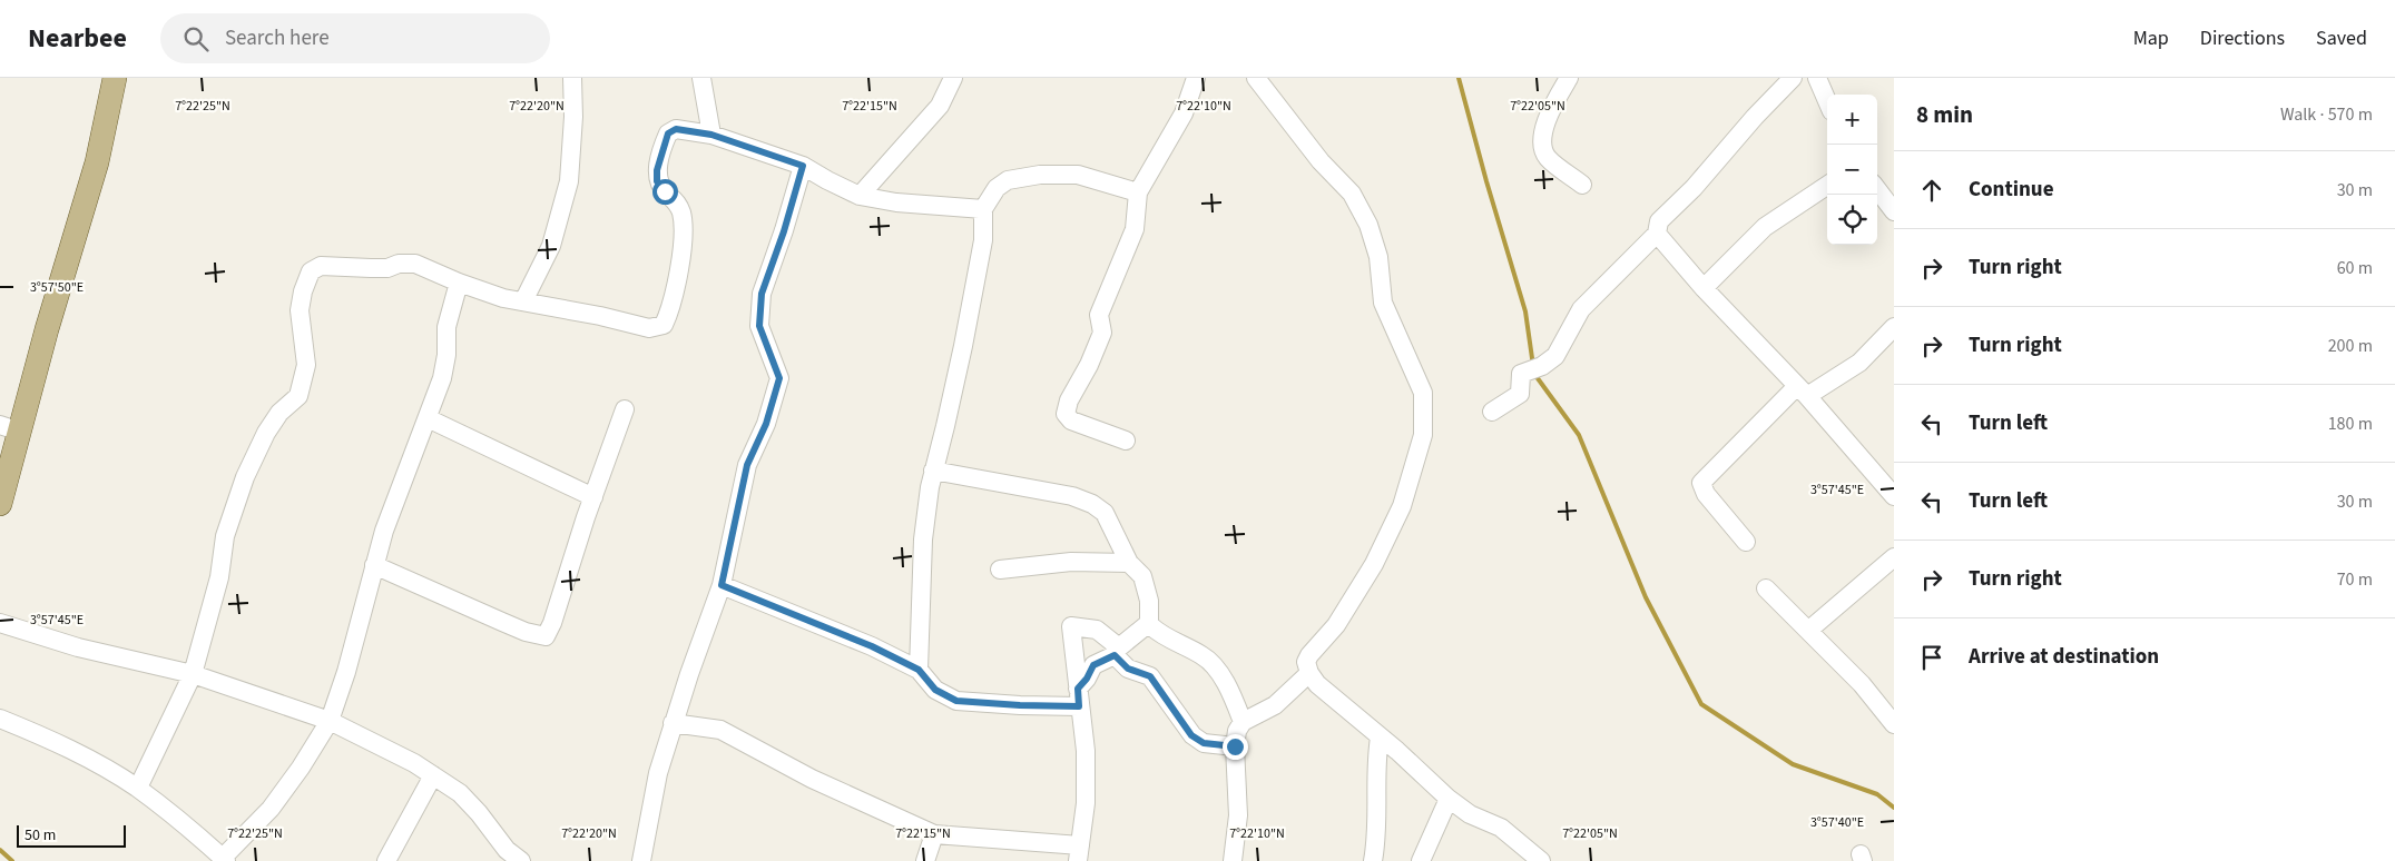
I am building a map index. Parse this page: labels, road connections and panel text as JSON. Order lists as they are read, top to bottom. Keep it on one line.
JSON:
{"scale_bar":"50 m","page":{"header":"Nearbee","search":"Search here","nav":["Map","Directions","Saved"],"heading":["8 min","Walk · 570 m"],"map_buttons":["+","−"],"list":[["Continue","30 m"],["Turn right","60 m"],["Turn right","200 m"],["Turn left","180 m"],["Turn left","30 m"],["Turn right","70 m"],"Arrive at destination"],"scale":"50 m"},"coordinates":["7°22'25\"N","7°22'20\"N","7°22'15\"N","7°22'10\"N","7°22'05\"N","3°57'50\"E","3°57'45\"E","3°57'40\"E"]}
